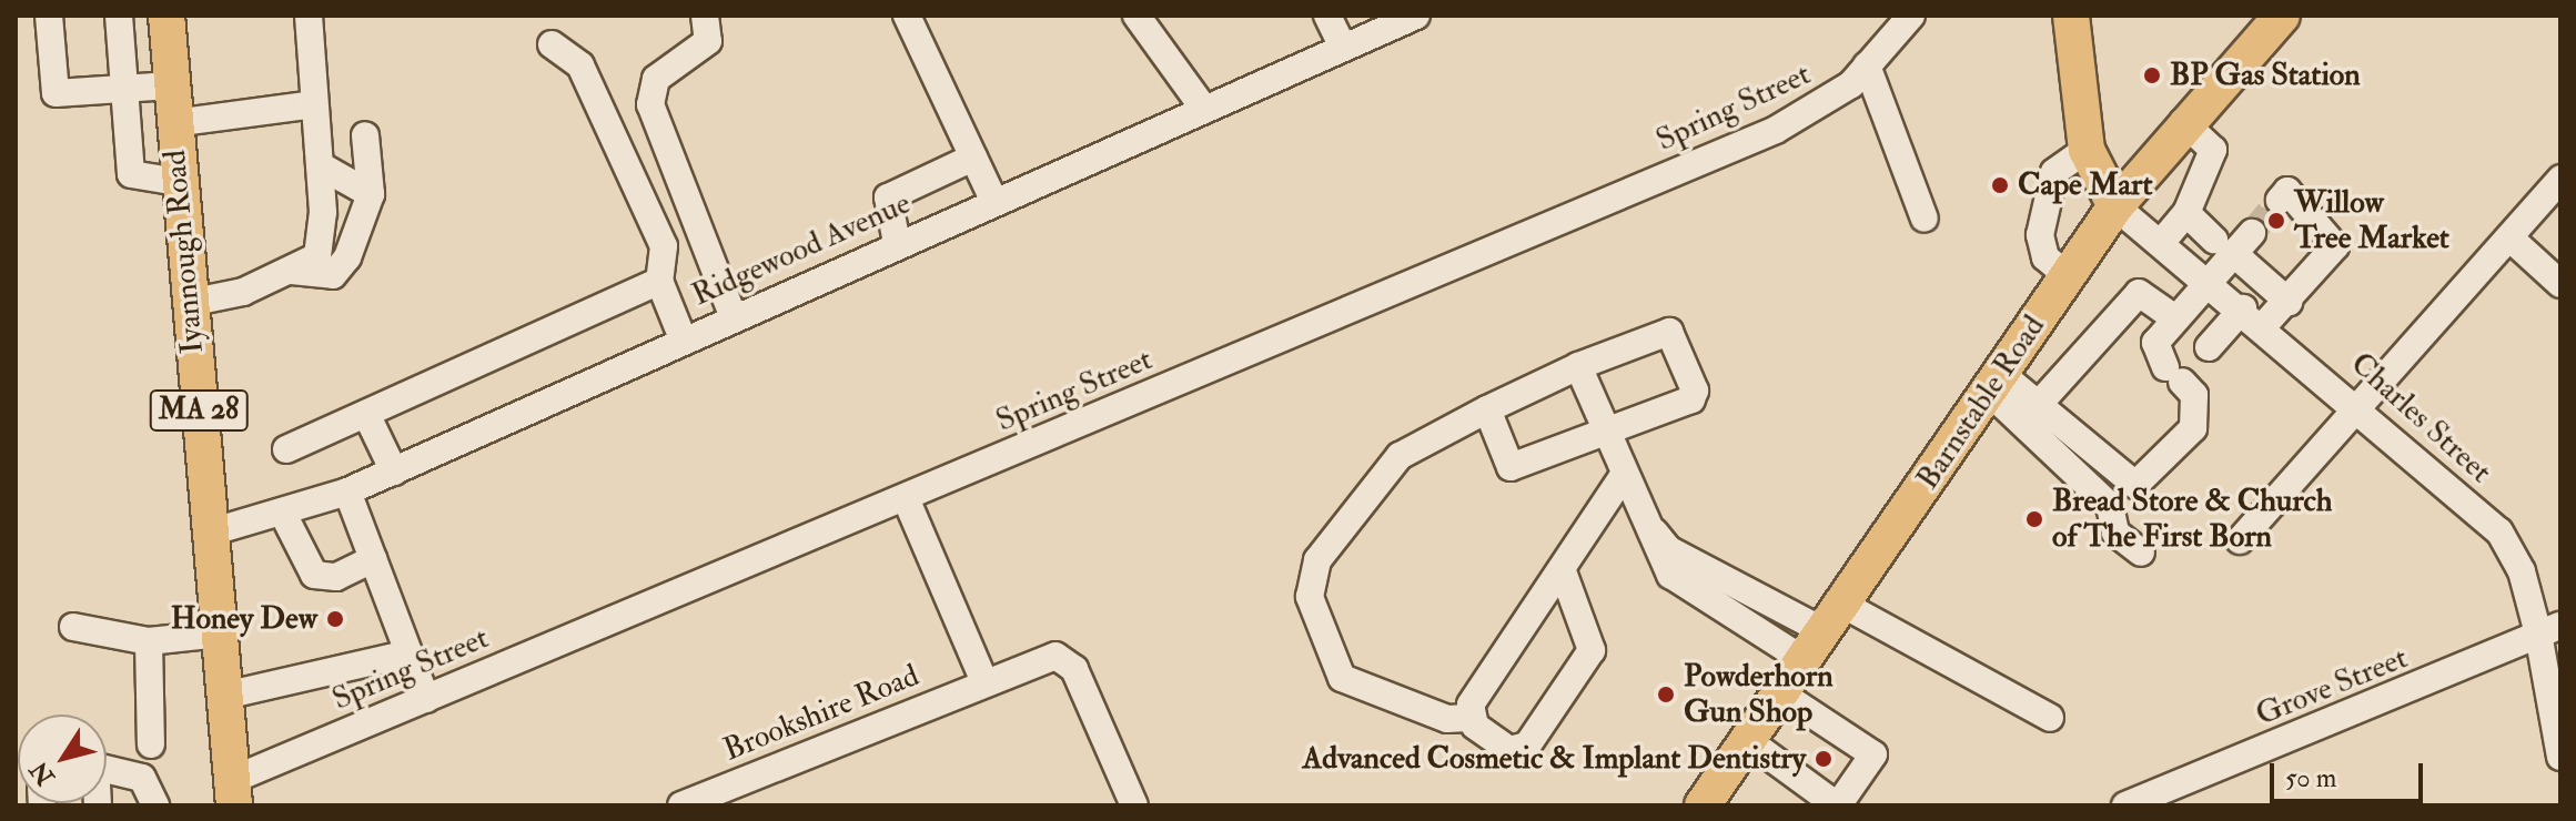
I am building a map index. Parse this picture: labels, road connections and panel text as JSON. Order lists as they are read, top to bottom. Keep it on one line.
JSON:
{"streets":{"main road":["Iyannough Road","Barnstable Road","MA 28"],"street":["Spring Street","Ridgewood Avenue","Charles Street","Grove Street","Brookshire Road"]},"crossings":[["Spring Street","Iyannough Road"],["Ridgewood Avenue","Iyannough Road"],["Barnstable Road","Charles Street"],["Charles Street","Grove Street"]],"places":["BP Gas Station","Cape Mart","Willow Tree Market","Bread Store & Church of The First Born","Honey Dew","Powderhorn Gun Shop","Advanced Cosmetic & Implant Dentistry"],"scale_bar":"50 m","north":"bottom left"}
